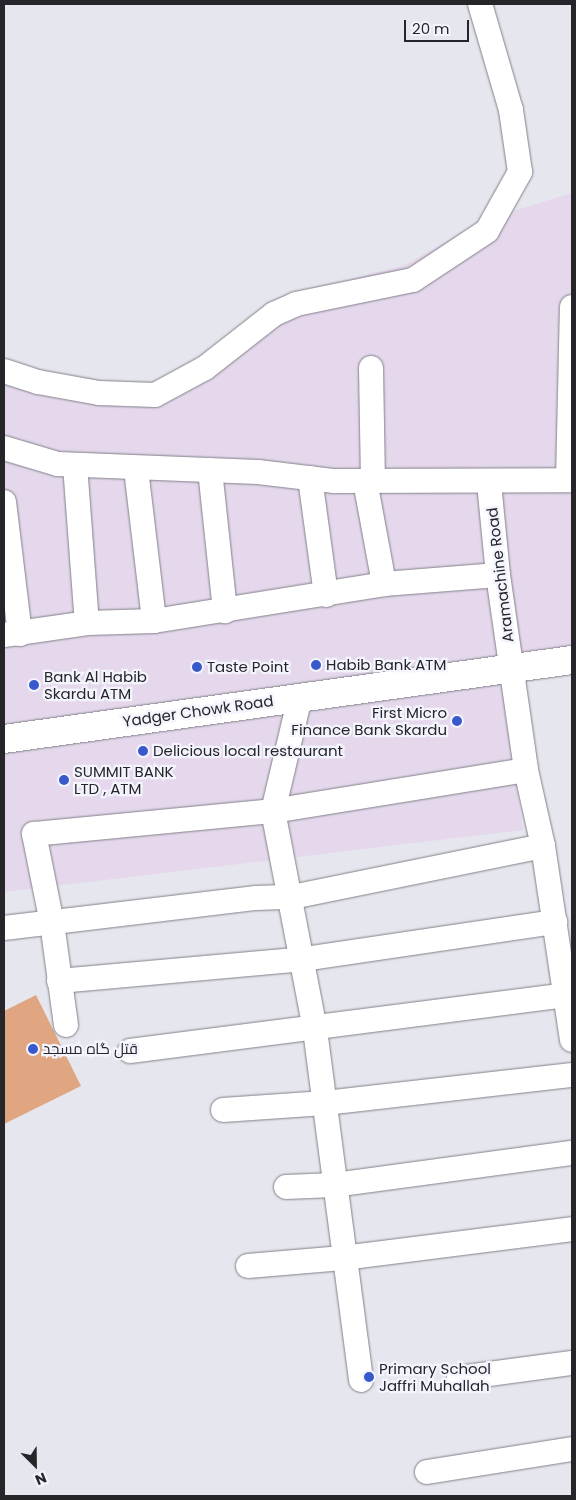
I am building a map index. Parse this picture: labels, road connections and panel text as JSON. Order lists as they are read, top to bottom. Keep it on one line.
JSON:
{"streets":{"highway":["Yadger Chowk Road"],"street":["Aramachine Road"]},"crossings":[["Aramachine Road","Yadger Chowk Road"]],"places":["Habib Bank ATM","Taste Point","Bank Al Habib Skardu ATM","First Micro Finance Bank Skardu","Delicious local restaurant","SUMMIT BANK LTD , ATM","قتل گاہ مسجد","Primary School Jaffri Muhallah"],"scale_bar":"20 m","north":"bottom right"}
